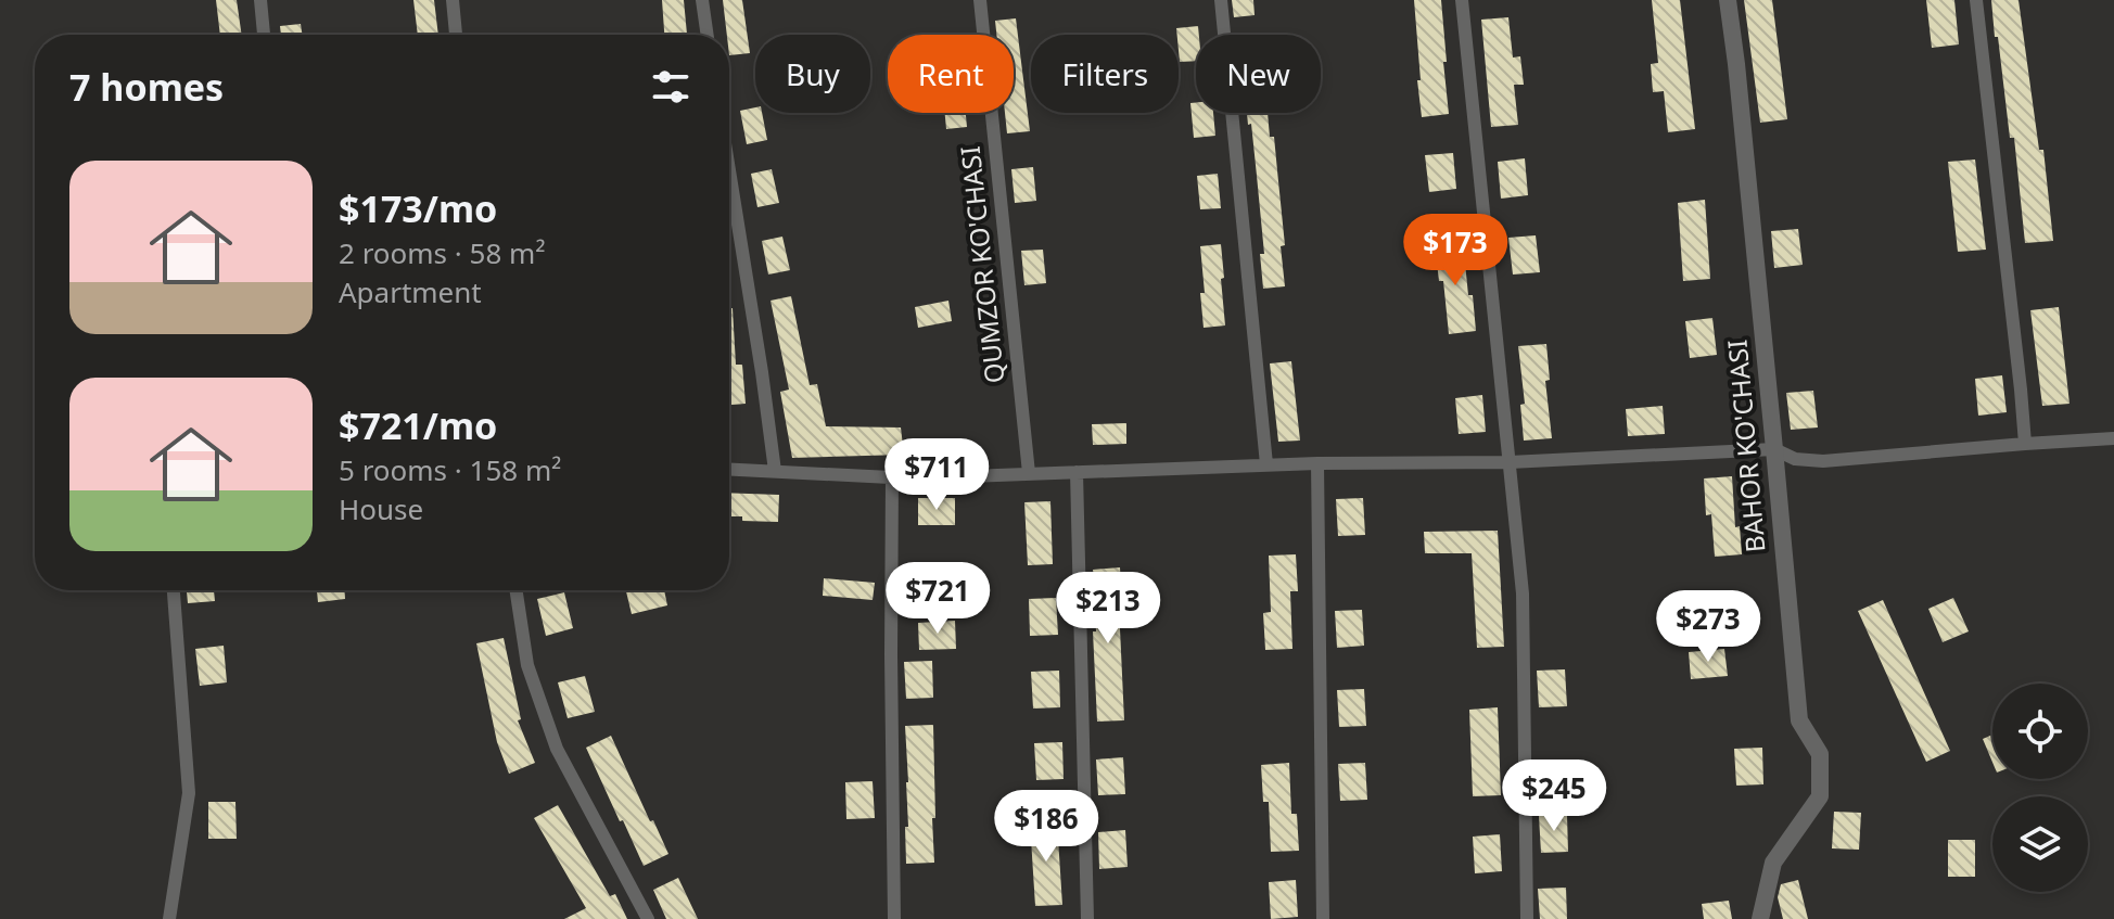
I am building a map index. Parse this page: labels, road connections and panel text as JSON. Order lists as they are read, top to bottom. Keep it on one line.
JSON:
{"streets":{"street":["QUMZOR KO'CHASI","BAHOR KO'CHASI"]},"page":{"chip":["Buy","Rent","Filters","New"],"heading":"7 homes","list":[{"name":"$173/mo","note":"2 rooms · 58 m² · Apartment"},{"name":"$721/mo","note":"5 rooms · 158 m² · House"}],"price":["$173","$711","$721","$213","$273","$245","$186"]}}
